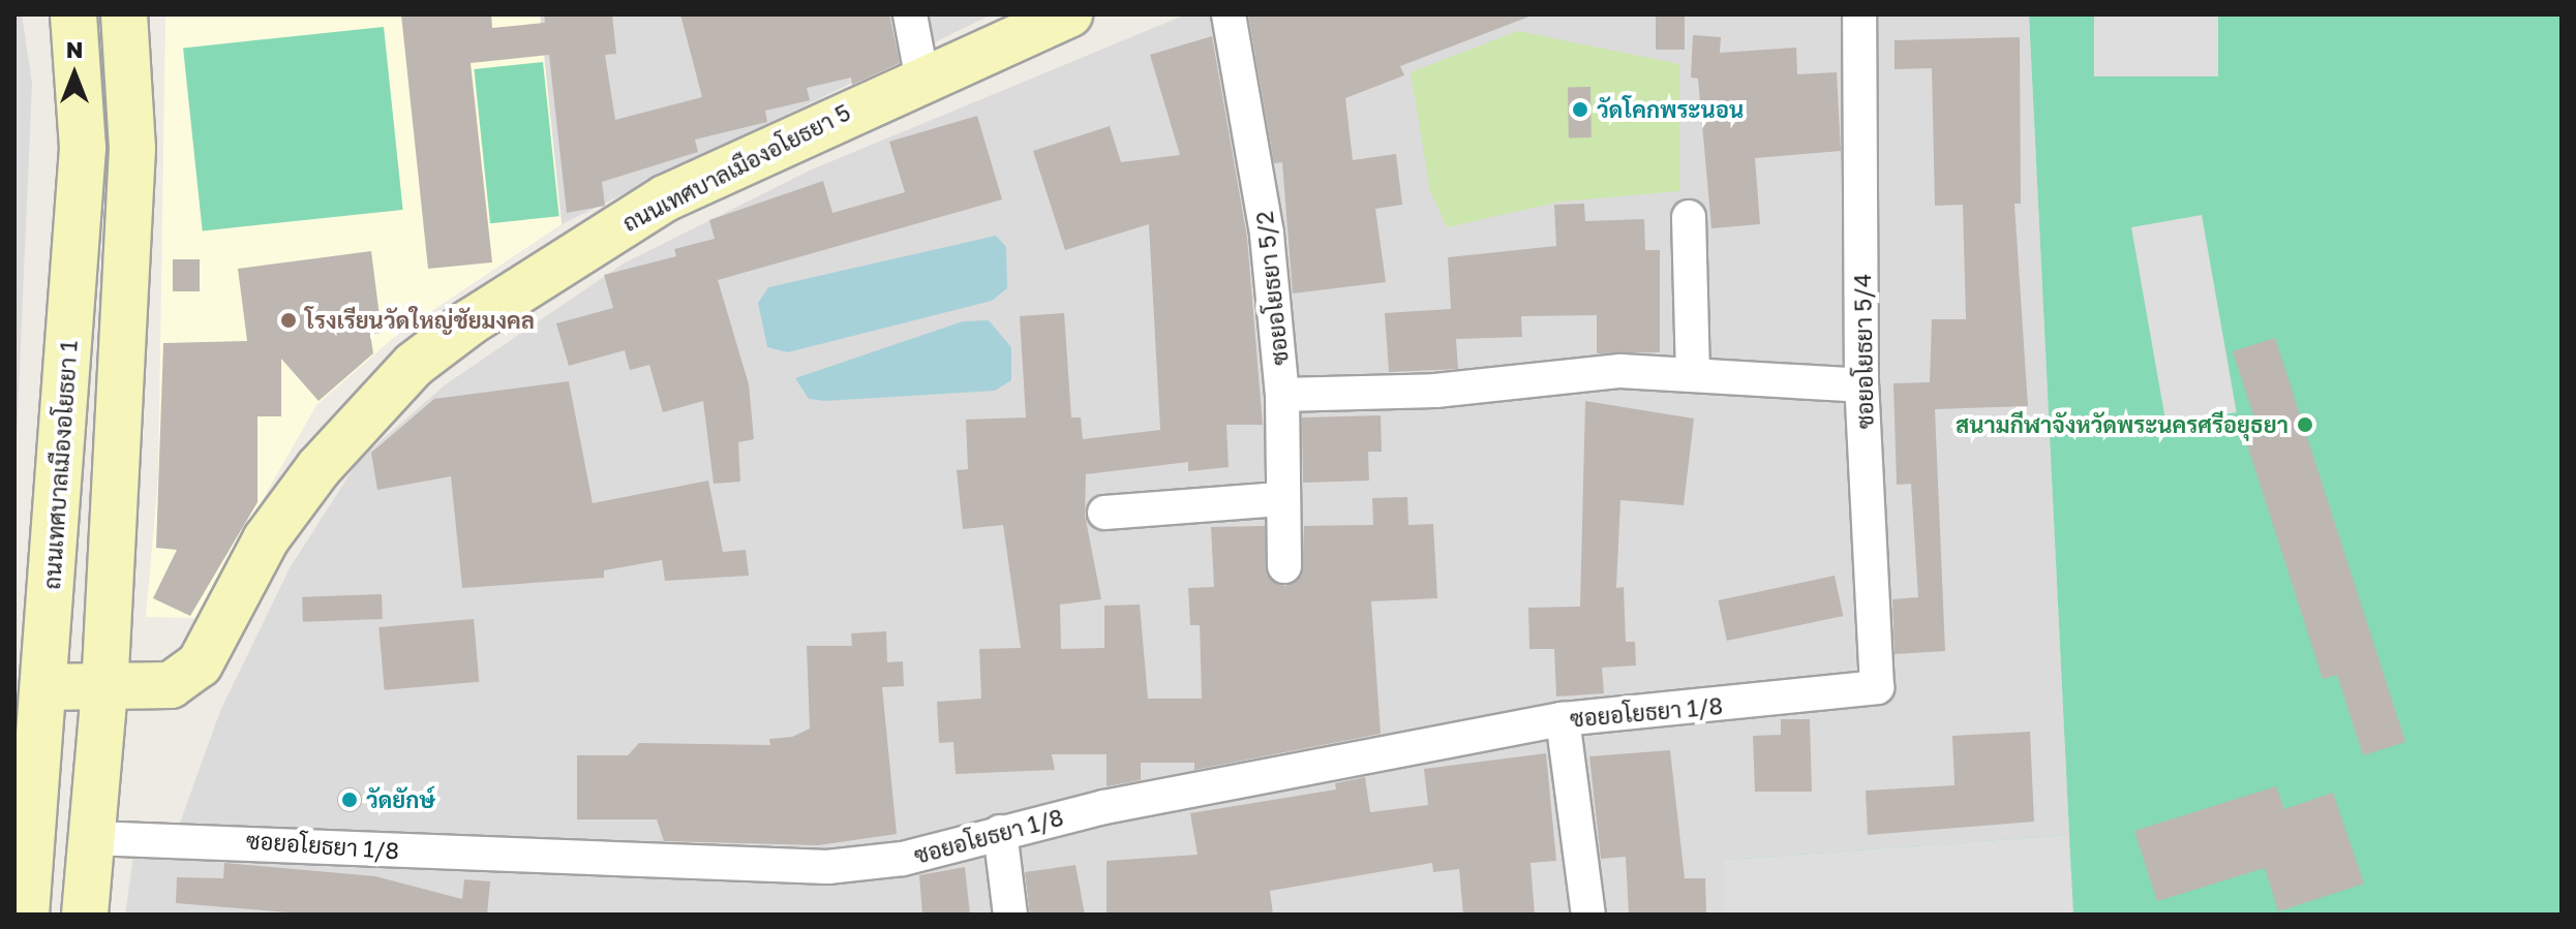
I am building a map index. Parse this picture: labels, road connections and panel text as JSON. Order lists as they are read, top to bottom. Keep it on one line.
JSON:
{"streets":{"main road":["ถนนเทศบาลเมืองอโยธยา 5","ถนนเทศบาลเมืองอโยธยา 1"],"street":["ซอยอโยธยา 5/2","ซอยอโยธยา 5/4","ซอยอโยธยา 1/8"]},"crossings":[["ถนนเทศบาลเมืองอโยธยา 5","ถนนเทศบาลเมืองอโยธยา 1"],["ซอยอโยธยา 5/4","ซอยอโยธยา 1/8"]],"places":["วัดโคกพระนอน","โรงเรียนวัดใหญ่ชัยมงคล","สนามกีฬาจังหวัดพระนครศรีอยุธยา","วัดยักษ์"],"north":"top"}
